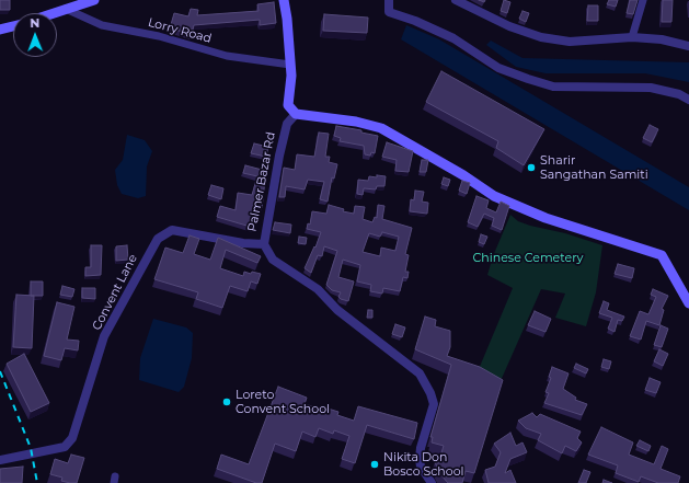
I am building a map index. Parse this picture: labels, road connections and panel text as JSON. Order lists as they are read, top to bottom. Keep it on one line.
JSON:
{"streets":{"street":["Lorry Road","Palmer Bazar Rd","Convent Lane"]},"crossings":[["Palmer Bazar Rd","Convent Lane"]],"parks":["Chinese Cemetery"],"places":["Sharir Sangathan Samiti","Loreto Convent School","Nikita Don Bosco School"],"north":"top"}
